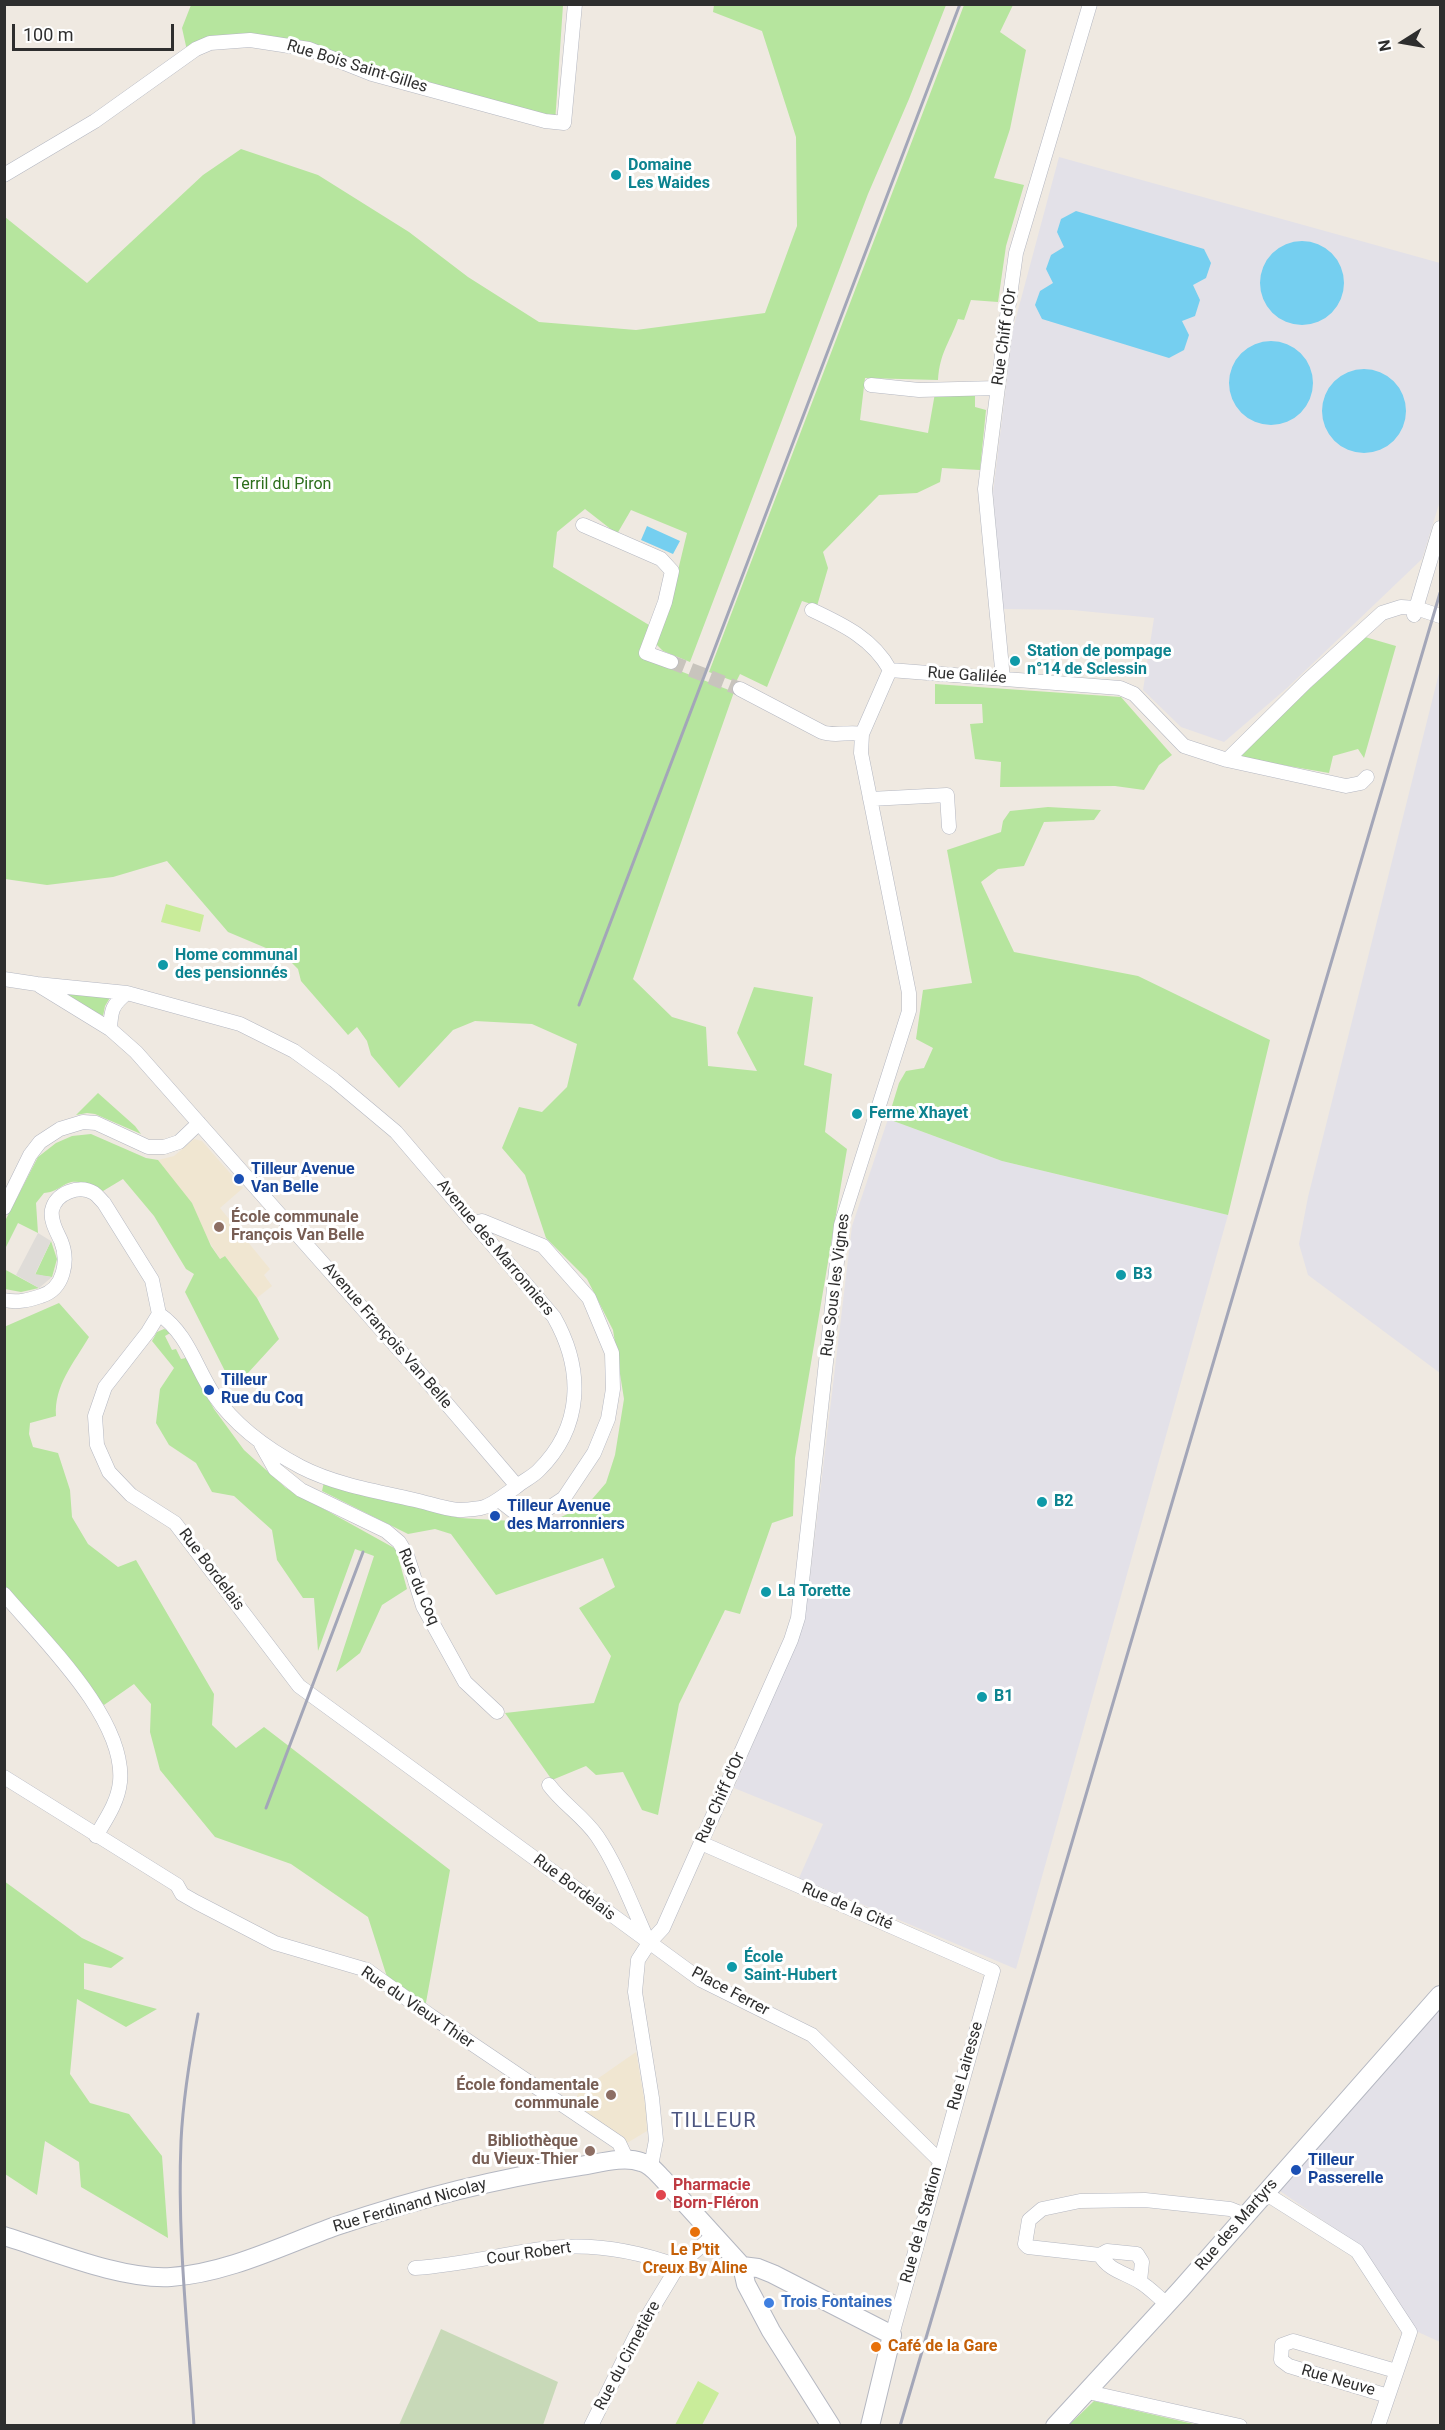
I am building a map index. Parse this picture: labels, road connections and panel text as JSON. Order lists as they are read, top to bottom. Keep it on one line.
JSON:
{"streets":{"street":["Rue Bois Saint-Gilles","Rue Chiff d'Or","Rue Galilée","Avenue des Marronniers","Rue Sous les Vignes","Avenue François Van Belle","Rue Bordelais","Rue du Coq","Rue de la Cité","Place Ferrer","Rue du Vieux Thier","Rue Lairesse","Rue Ferdinand Nicolay","Rue de la Station","Rue des Martyrs","Cour Robert","Rue du Cimetière","Rue Neuve"]},"crossings":[["Rue Chiff d'Or","Rue Galilée"],["Rue Chiff d'Or","Rue Sous les Vignes"],["Rue Chiff d'Or","Rue Bordelais"],["Rue Chiff d'Or","Rue de la Cité"],["Rue Chiff d'Or","Place Ferrer"],["Rue Chiff d'Or","Rue Ferdinand Nicolay"],["Rue Galilée","Rue Sous les Vignes"],["Avenue des Marronniers","Avenue François Van Belle"],["Avenue des Marronniers","Rue Bordelais"],["Avenue des Marronniers","Rue du Coq"],["Rue Bordelais","Place Ferrer"],["Rue de la Cité","Rue Lairesse"],["Place Ferrer","Rue de la Station"],["Rue du Vieux Thier","Rue Ferdinand Nicolay"],["Rue Lairesse","Rue de la Station"],["Cour Robert","Rue du Cimetière"]],"districts":["TILLEUR"],"parks":["Terril du Piron"],"places":["Domaine Les Waides","Station de pompage n°14 de Sclessin","Home communal des pensionnés","Ferme Xhayet","Tilleur Avenue Van Belle","École communale François Van Belle","B3","Tilleur Rue du Coq","B2","Tilleur Avenue des Marronniers","La Torette","B1","École Saint-Hubert","École fondamentale communale","Bibliothèque du Vieux-Thier","Tilleur Passerelle","Pharmacie Born-Fléron","Le P'tit Creux By Aline","Trois Fontaines","Café de la Gare"],"scale_bar":"100 m","north":"left"}
